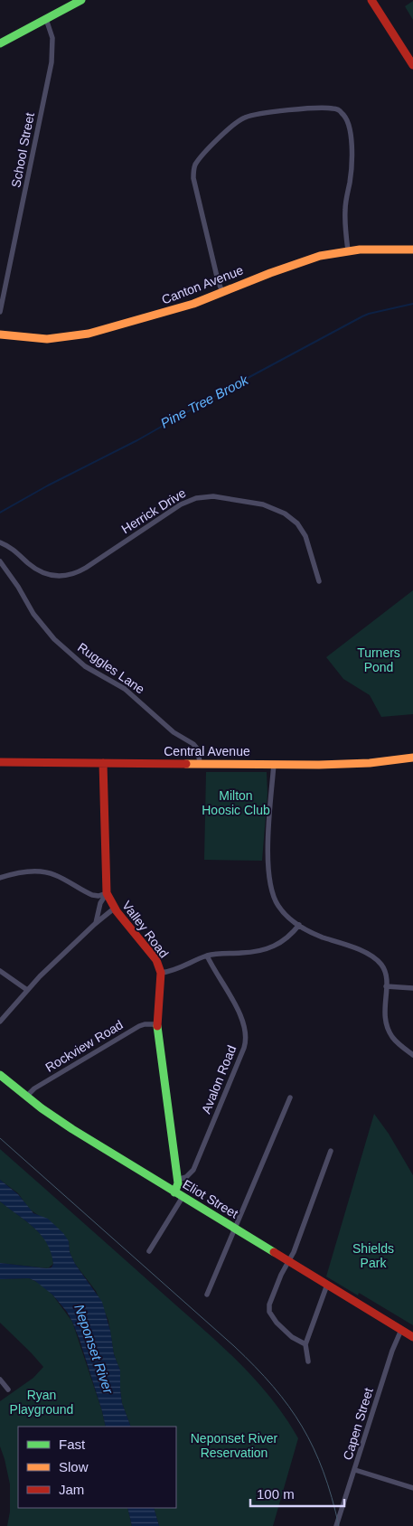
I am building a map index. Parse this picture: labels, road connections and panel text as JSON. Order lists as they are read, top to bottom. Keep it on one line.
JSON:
{"streets":{"street":["School Street","Canton Avenue","Herrick Drive","Ruggles Lane","Central Avenue","Valley Road","Rockview Road","Avalon Road","Eliot Street","Capen Street"]},"crossings":[["Ruggles Lane","Central Avenue"],["Central Avenue","Valley Road"],["Valley Road","Rockview Road"],["Valley Road","Avalon Road"],["Valley Road","Eliot Street"],["Rockview Road","Eliot Street"],["Eliot Street","Capen Street"]],"water":["Pine Tree Brook","Neponset River"],"parks":["Turners Pond","Milton Hoosic Club","Shields Park","Ryan Playground","Neponset River Reservation"],"legend":["Fast","Slow","Jam"],"scale_bar":"100 m"}
